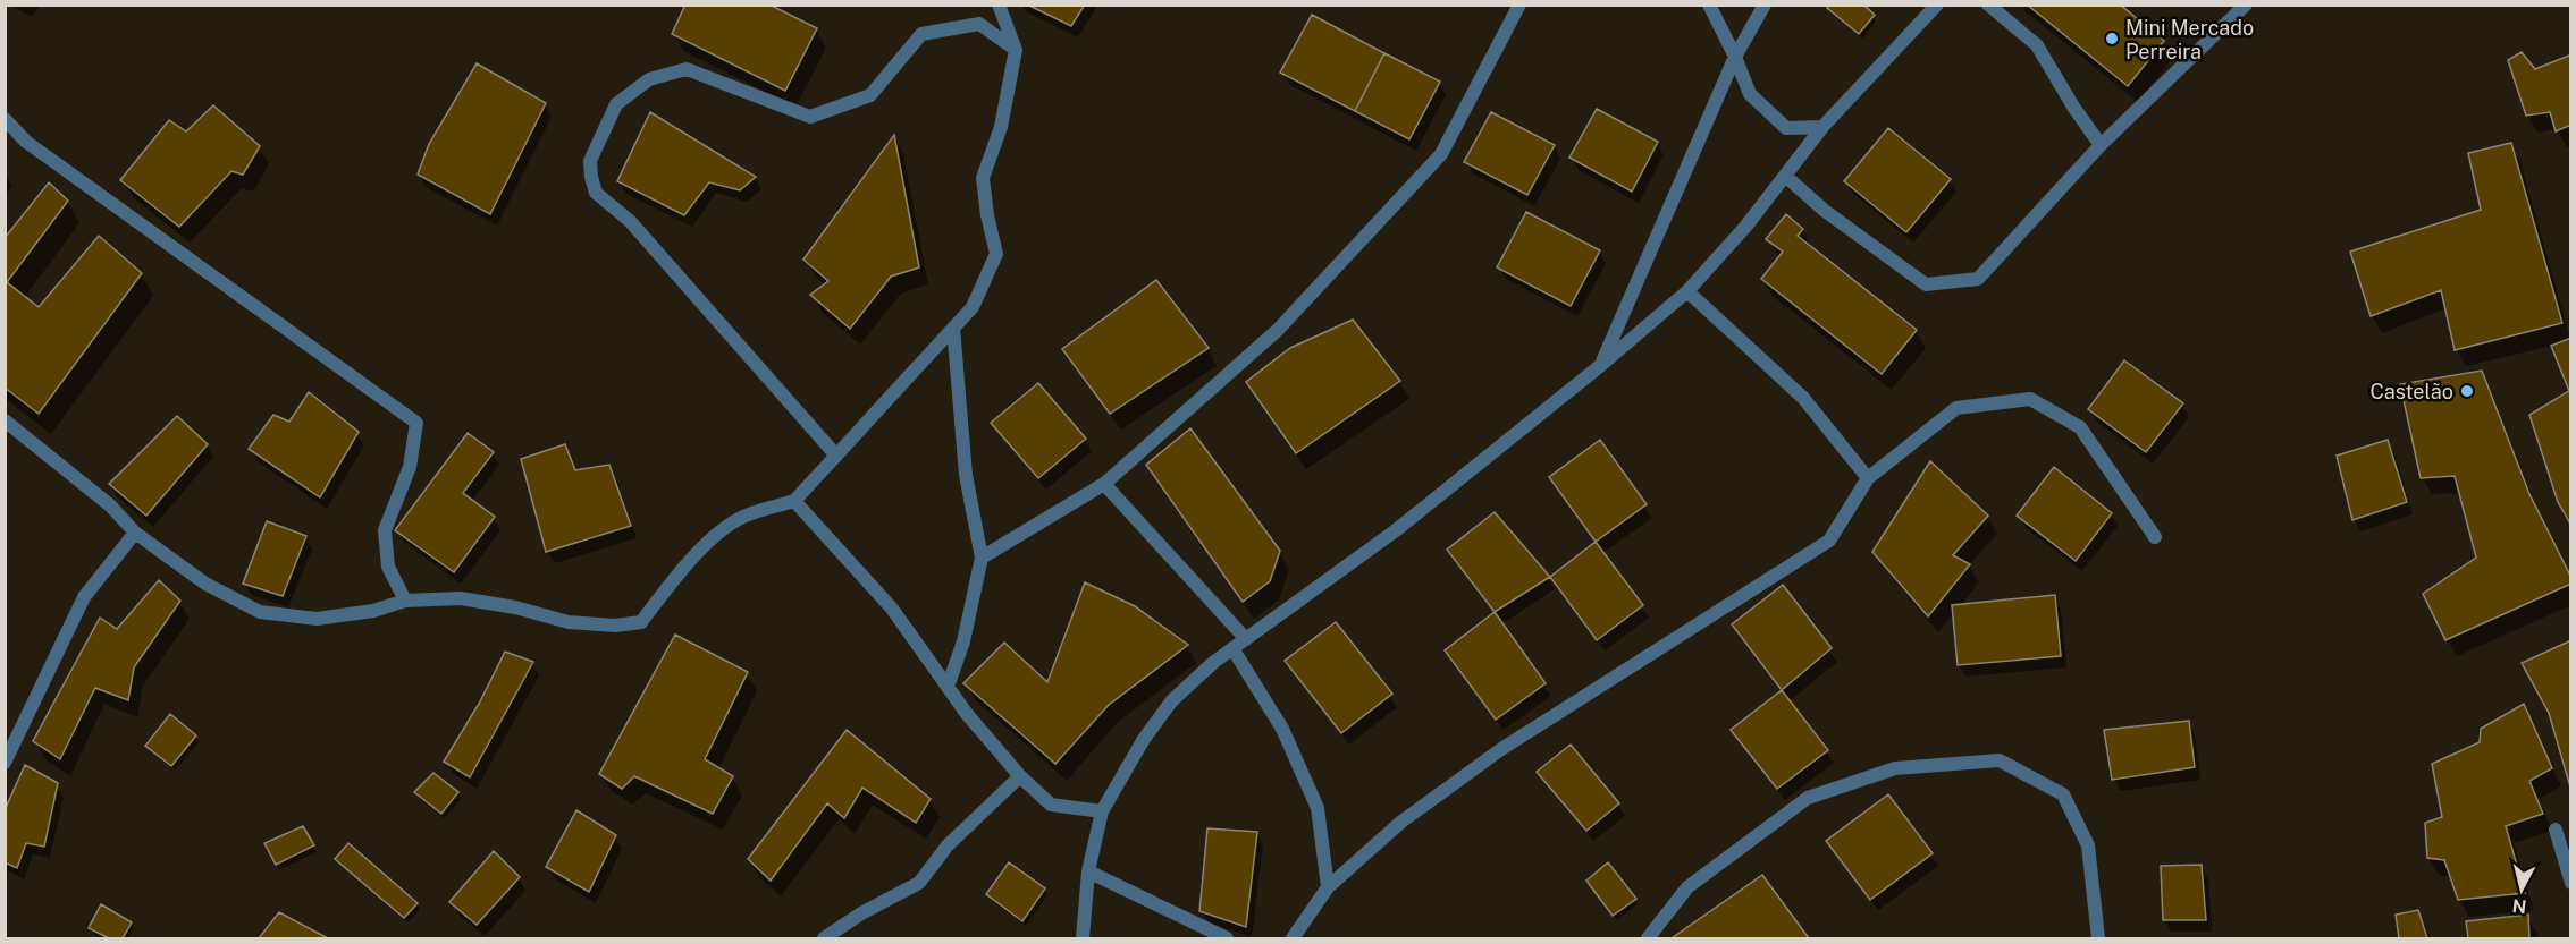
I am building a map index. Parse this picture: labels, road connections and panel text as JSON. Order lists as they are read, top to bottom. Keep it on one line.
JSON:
{"places":["Mini Mercado Perreira","Castelão"],"north":"bottom"}
